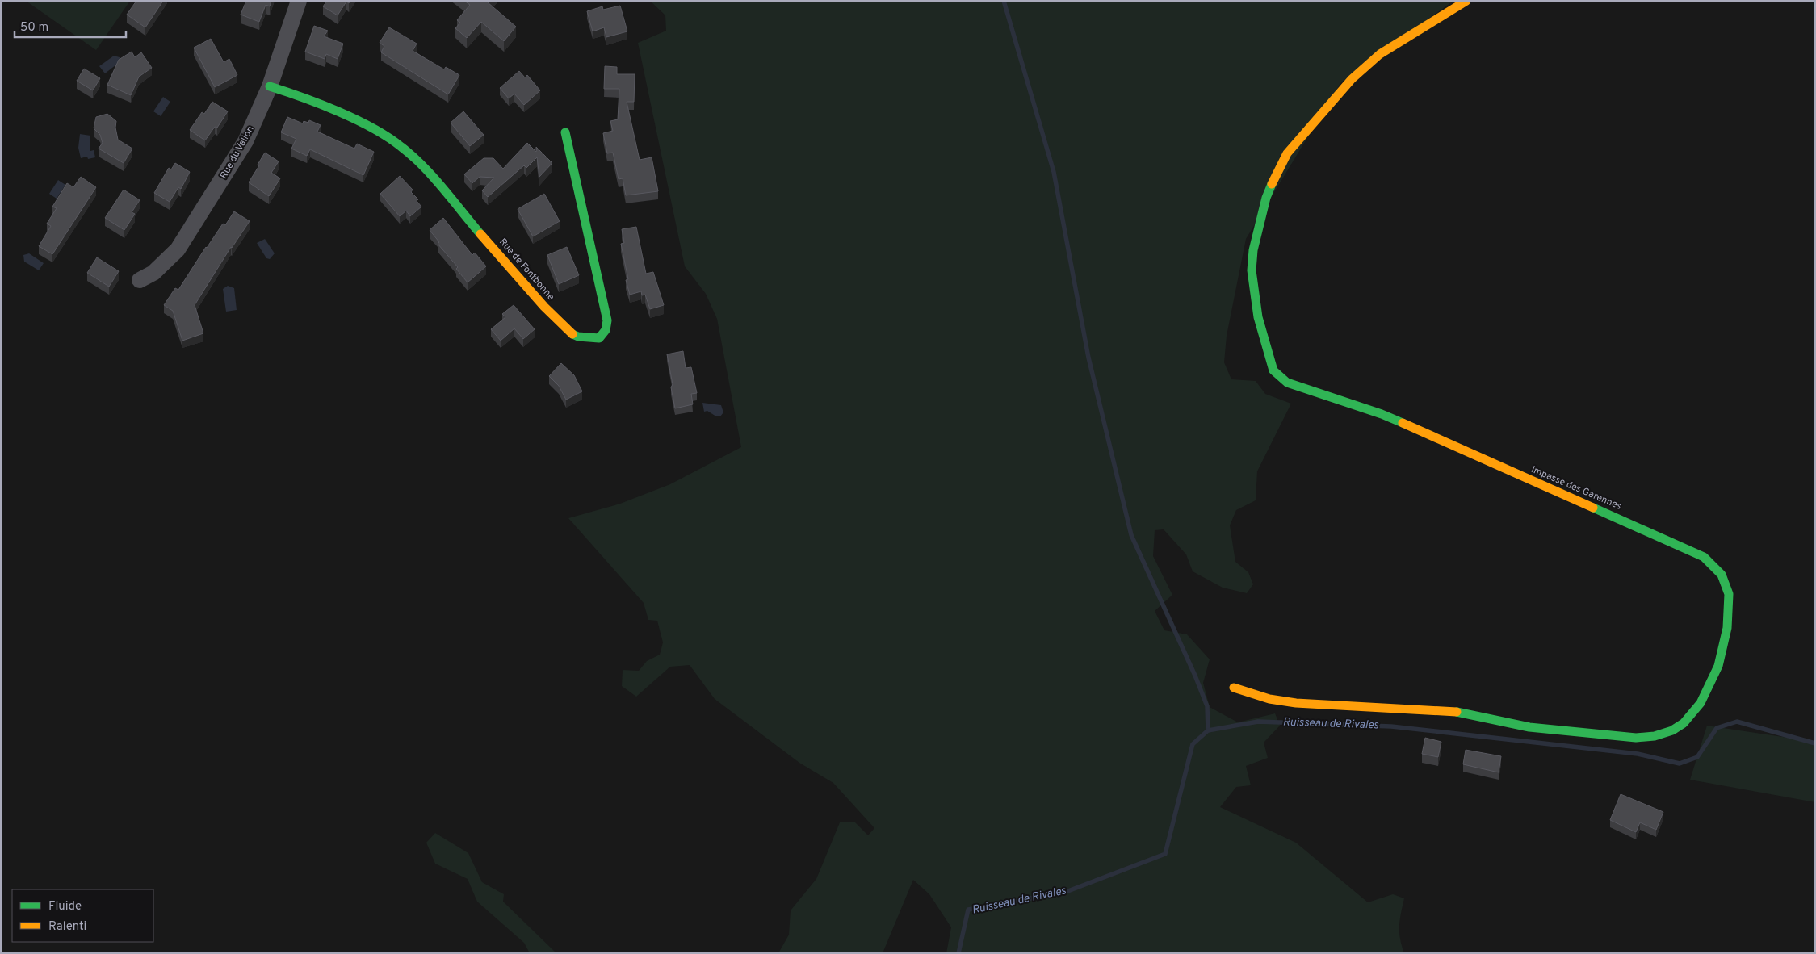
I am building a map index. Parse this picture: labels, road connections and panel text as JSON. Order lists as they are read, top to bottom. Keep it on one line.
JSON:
{"streets":{"street":["Rue du Vallon","Rue de Fontbonne","Impasse des Garennes"]},"crossings":[["Rue du Vallon","Rue de Fontbonne"]],"water":["Ruisseau de Rivales"],"legend":["Fluide","Ralenti"],"scale_bar":"50 m"}
